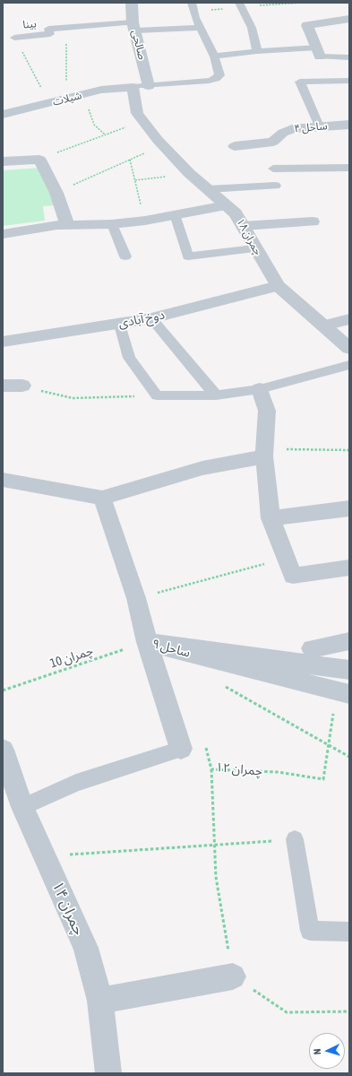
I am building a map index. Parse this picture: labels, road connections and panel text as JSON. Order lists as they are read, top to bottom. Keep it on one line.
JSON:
{"streets":{"street":["صالحی","شیلات","ساحل ۴","چمران ۱۸","دوخ آبادی","ساحل ۹","چمران ۱۴"],"lane":["بینا"],"path":["چمران 10","چمران ۱۲"]},"crossings":[["بینا","صالحی"],["بینا","شیلات"],["شیلات","چمران ۱۸"],["چمران ۱۸","دوخ آبادی"],["ساحل ۹","چمران 10"]],"north":"left"}
